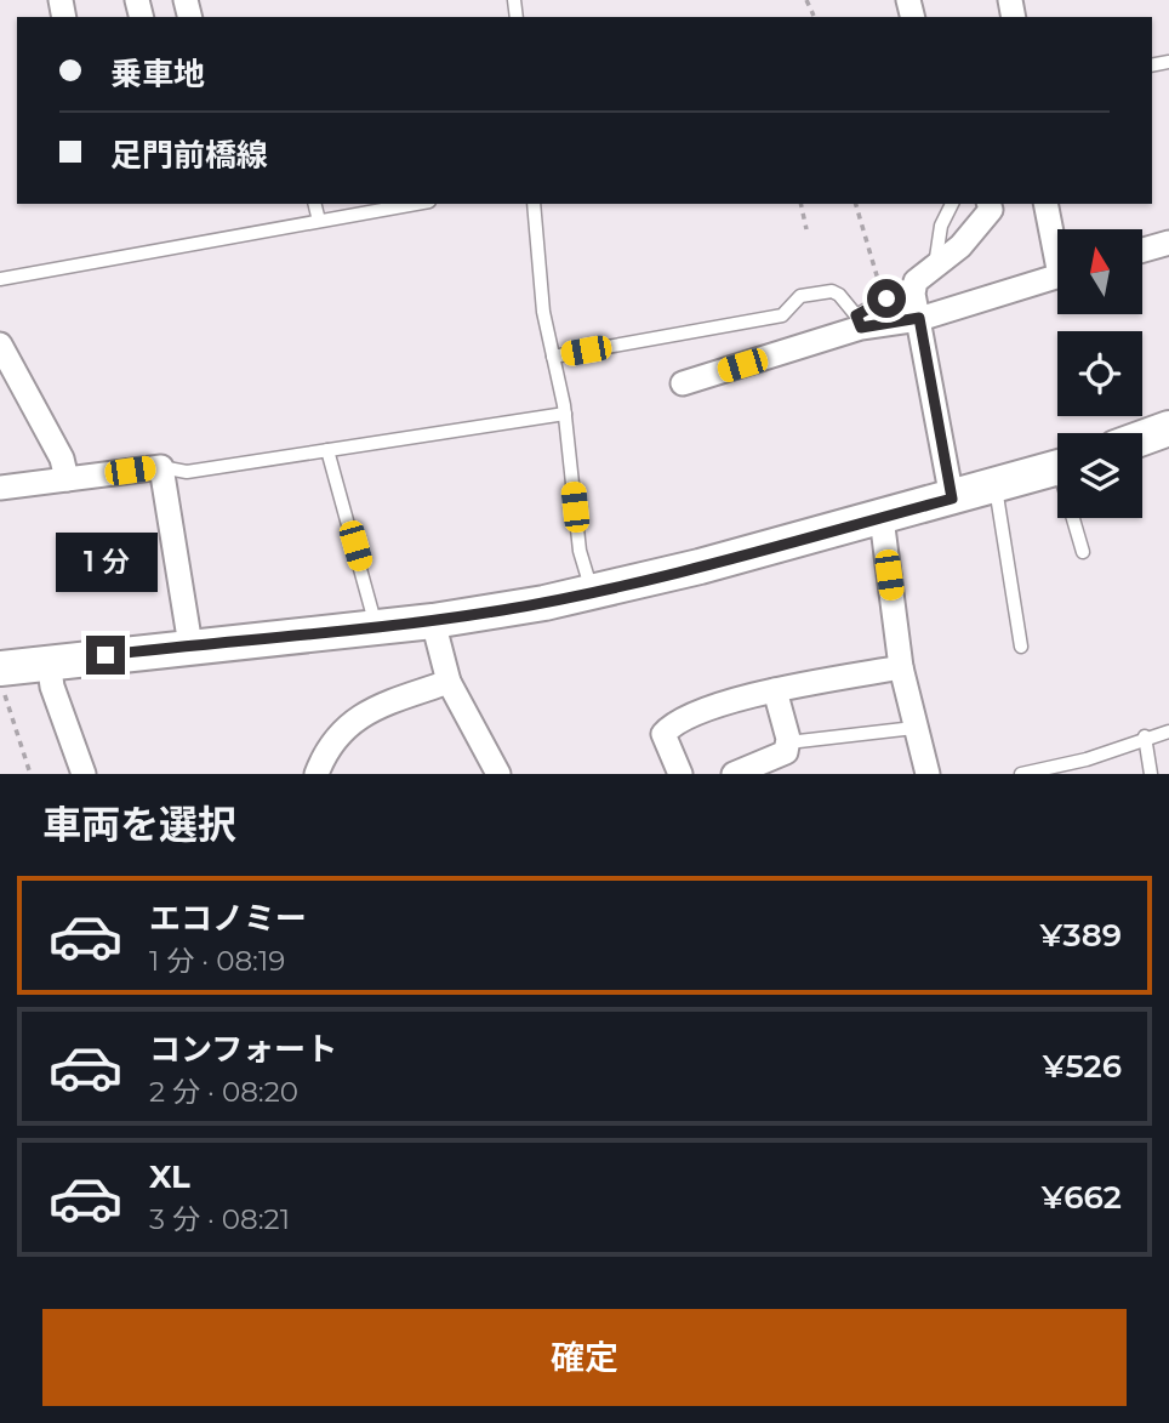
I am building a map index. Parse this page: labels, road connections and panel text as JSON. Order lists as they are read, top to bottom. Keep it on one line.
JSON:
{"north":"top","page":{"banner":["乗車地","足門前橋線"],"bubble":"1 分","heading":"車両を選択","list":[{"name":"エコノミー","note":"1 分 · 08:19","value":"¥389"},{"name":"コンフォート","note":"2 分 · 08:20","value":"¥526"},{"name":"XL","note":"3 分 · 08:21","value":"¥662"}],"buttons":"確定"}}
